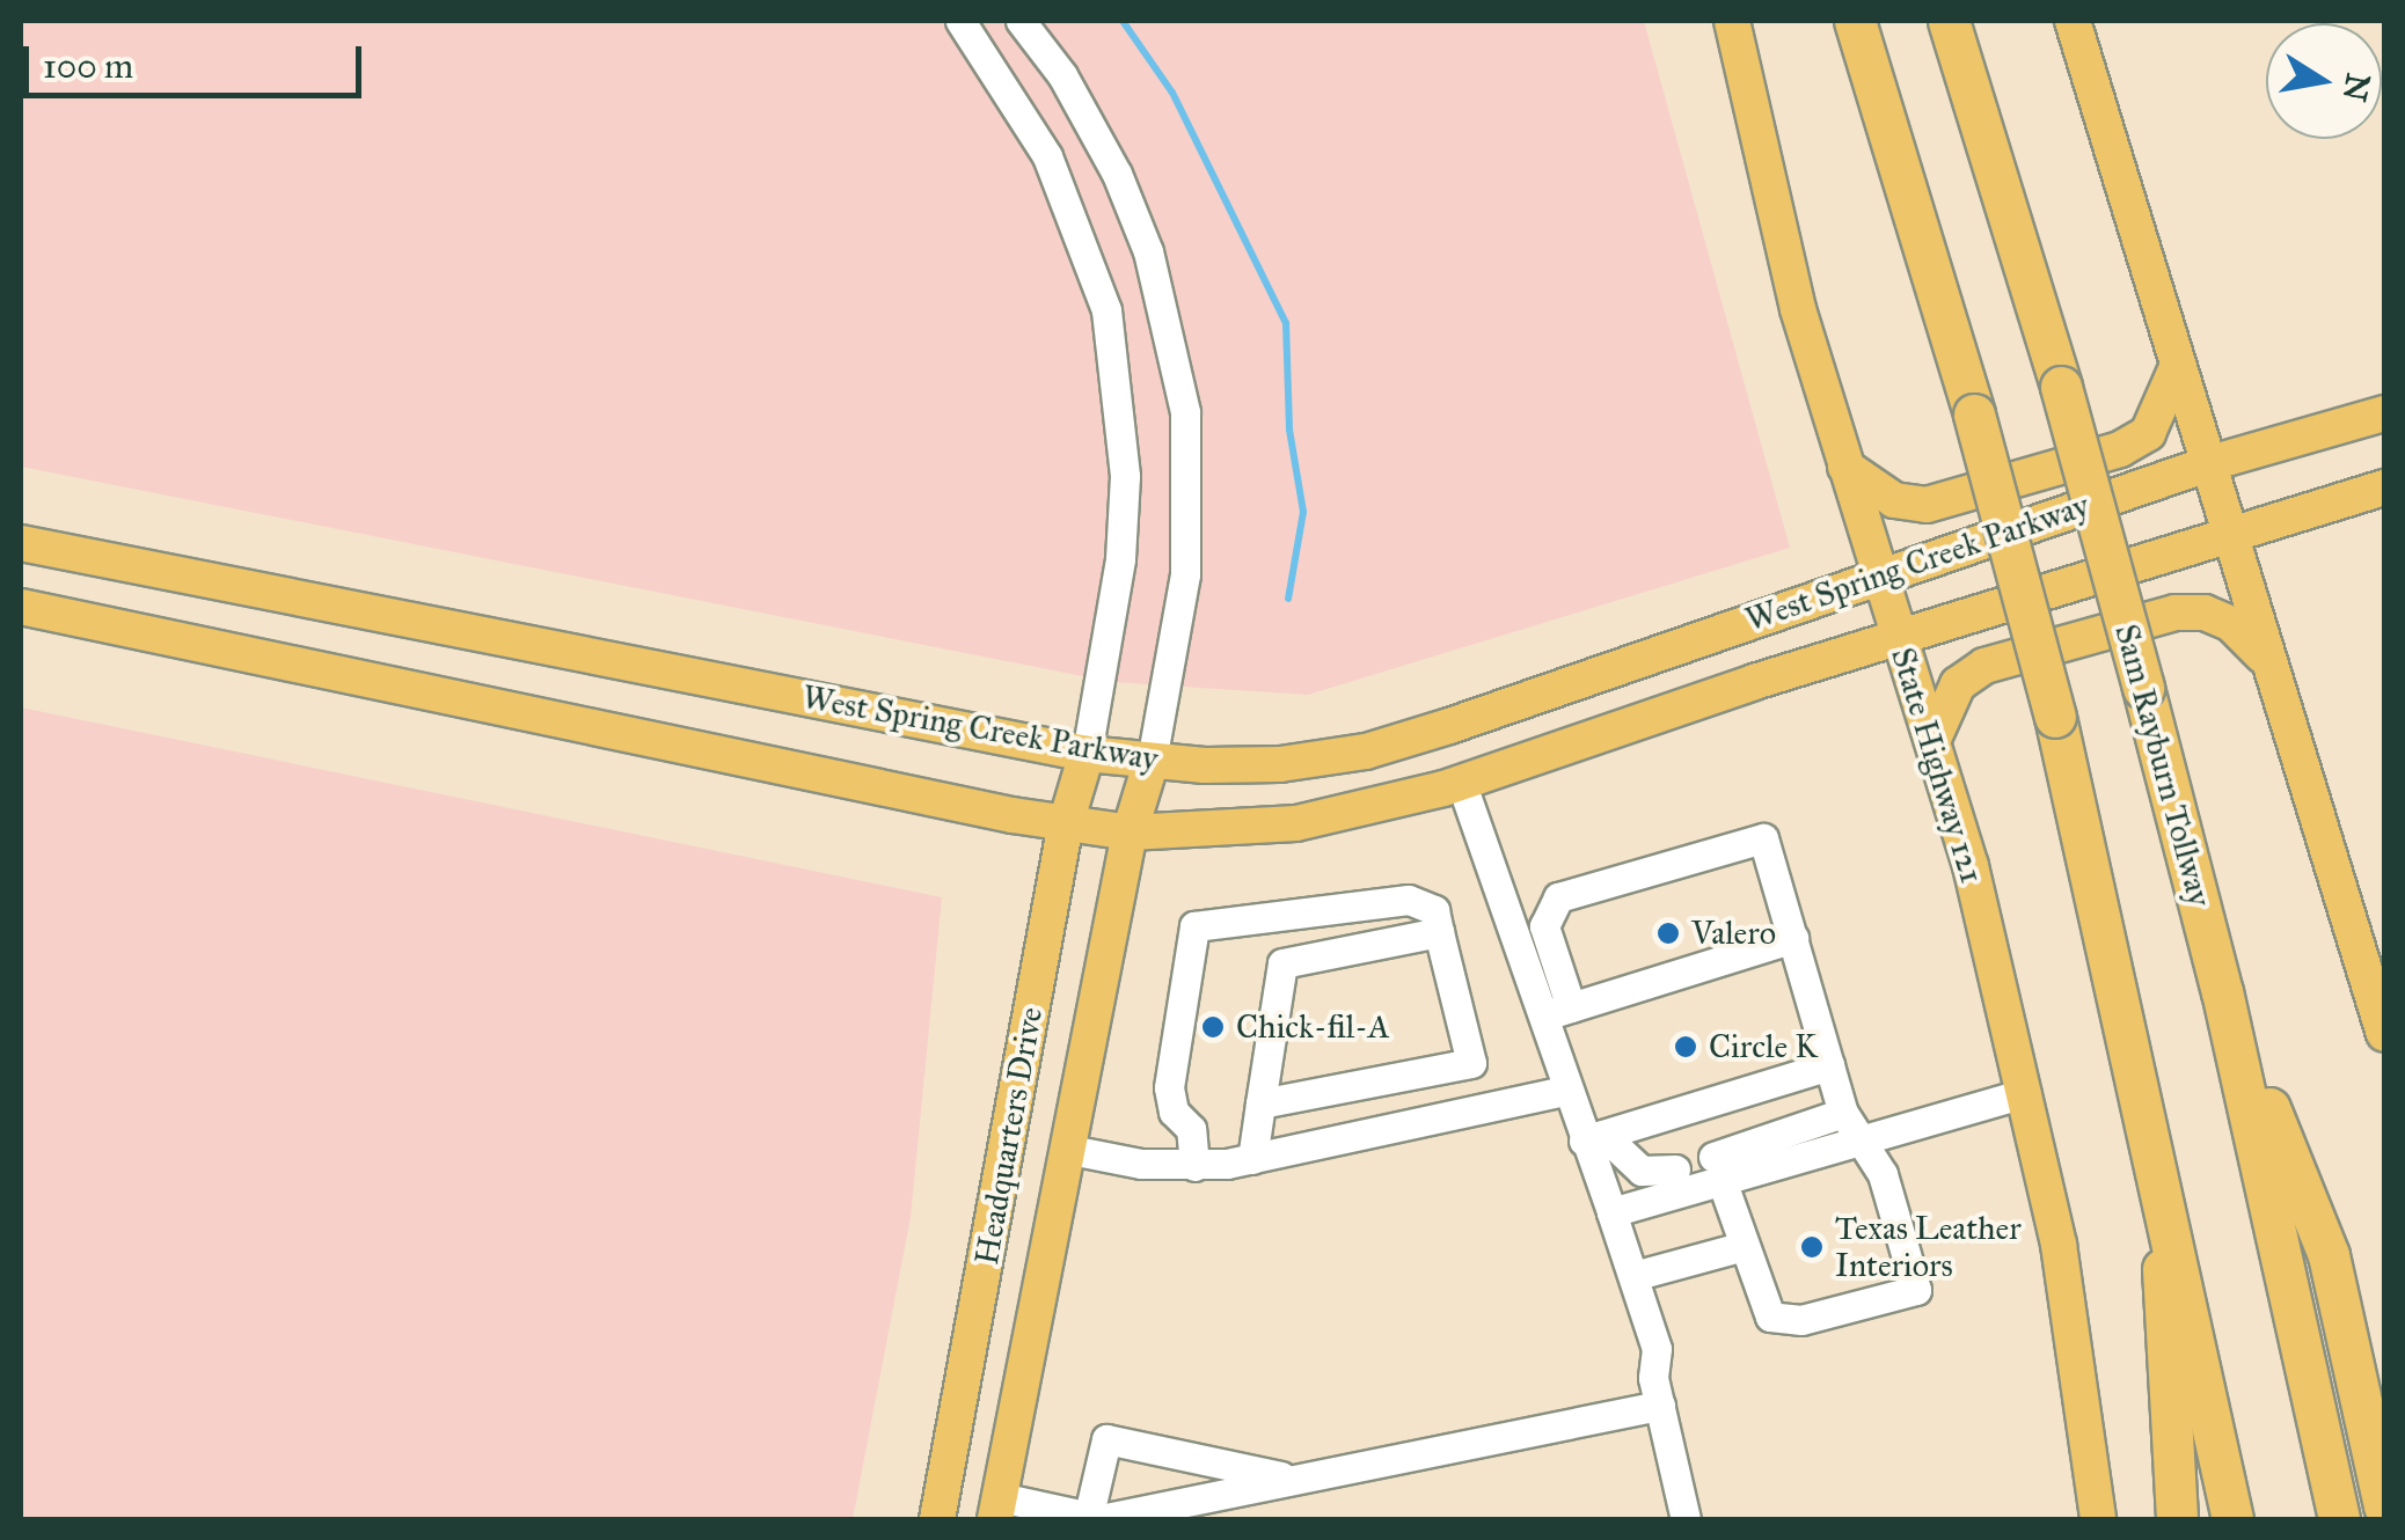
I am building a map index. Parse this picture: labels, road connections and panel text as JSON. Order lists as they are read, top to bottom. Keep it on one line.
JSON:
{"streets":{"highway":["Sam Rayburn Tollway"],"main road":["West Spring Creek Parkway","State Highway 121","Headquarters Drive"]},"crossings":[["West Spring Creek Parkway","State Highway 121"],["West Spring Creek Parkway","Headquarters Drive"]],"places":["Valero","Chick-fil-A","Circle K","Texas Leather Interiors"],"scale_bar":"100 m","north":"right"}
